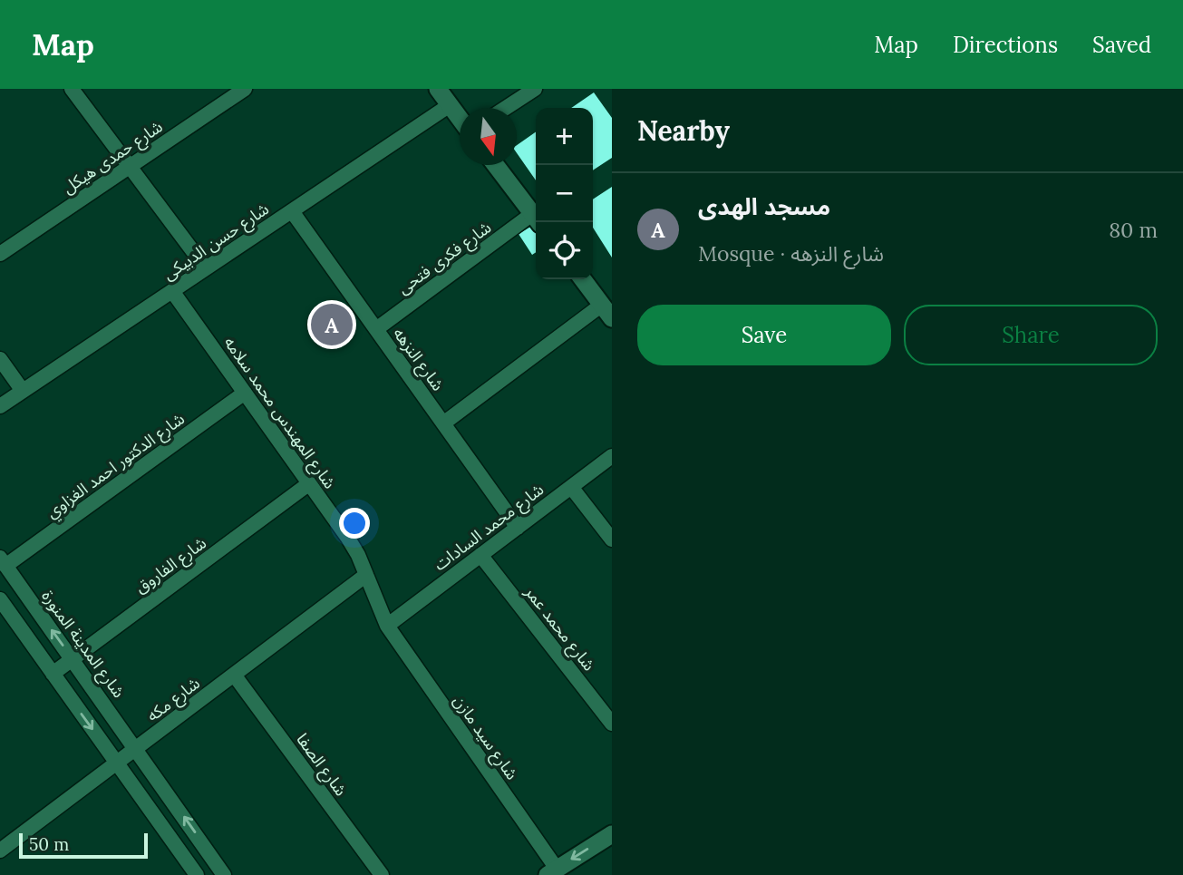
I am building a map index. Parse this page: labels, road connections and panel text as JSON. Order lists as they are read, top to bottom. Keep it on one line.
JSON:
{"streets":{"street":["شارع حمدى هيكل","شارع حسن الدبيكى","شارع فكرى فتحى","شارع النزهه","شارع المهندس محمد سلامه","شارع الدكتور احمد الغزاوي","شارع محمد السادات","شارع الفاروق","شارع محمد عمر","شارع المدينة المنورة","شارع مكه","شارع سيد مازن","شارع الصفا"]},"crossings":[["شارع حسن الدبيكى","شارع النزهه"],["شارع حسن الدبيكى","شارع المهندس محمد سلامه"],["شارع فكرى فتحى","شارع النزهه"],["شارع النزهه","شارع محمد السادات"],["شارع المهندس محمد سلامه","شارع الدكتور احمد الغزاوي"],["شارع المهندس محمد سلامه","شارع محمد السادات"],["شارع المهندس محمد سلامه","شارع الفاروق"],["شارع المهندس محمد سلامه","شارع مكه"],["شارع المهندس محمد سلامه","شارع سيد مازن"],["شارع الدكتور احمد الغزاوي","شارع المدينة المنورة"],["شارع محمد السادات","شارع محمد عمر"],["شارع محمد السادات","شارع سيد مازن"],["شارع الفاروق","شارع المدينة المنورة"],["شارع المدينة المنورة","شارع مكه"],["شارع مكه","شارع الصفا"]],"scale_bar":"50 m","north":"bottom","page":{"header":"Map","nav":["Map","Directions","Saved"],"heading":"Nearby","map_buttons":["+","−"],"list":[{"mark":"A","name":"مسجد الهدى","note":"Mosque · شارع النزهه","value":"80 m"}],"buttons":["Save","Share"],"pins":"A","scale":"50 m"}}
